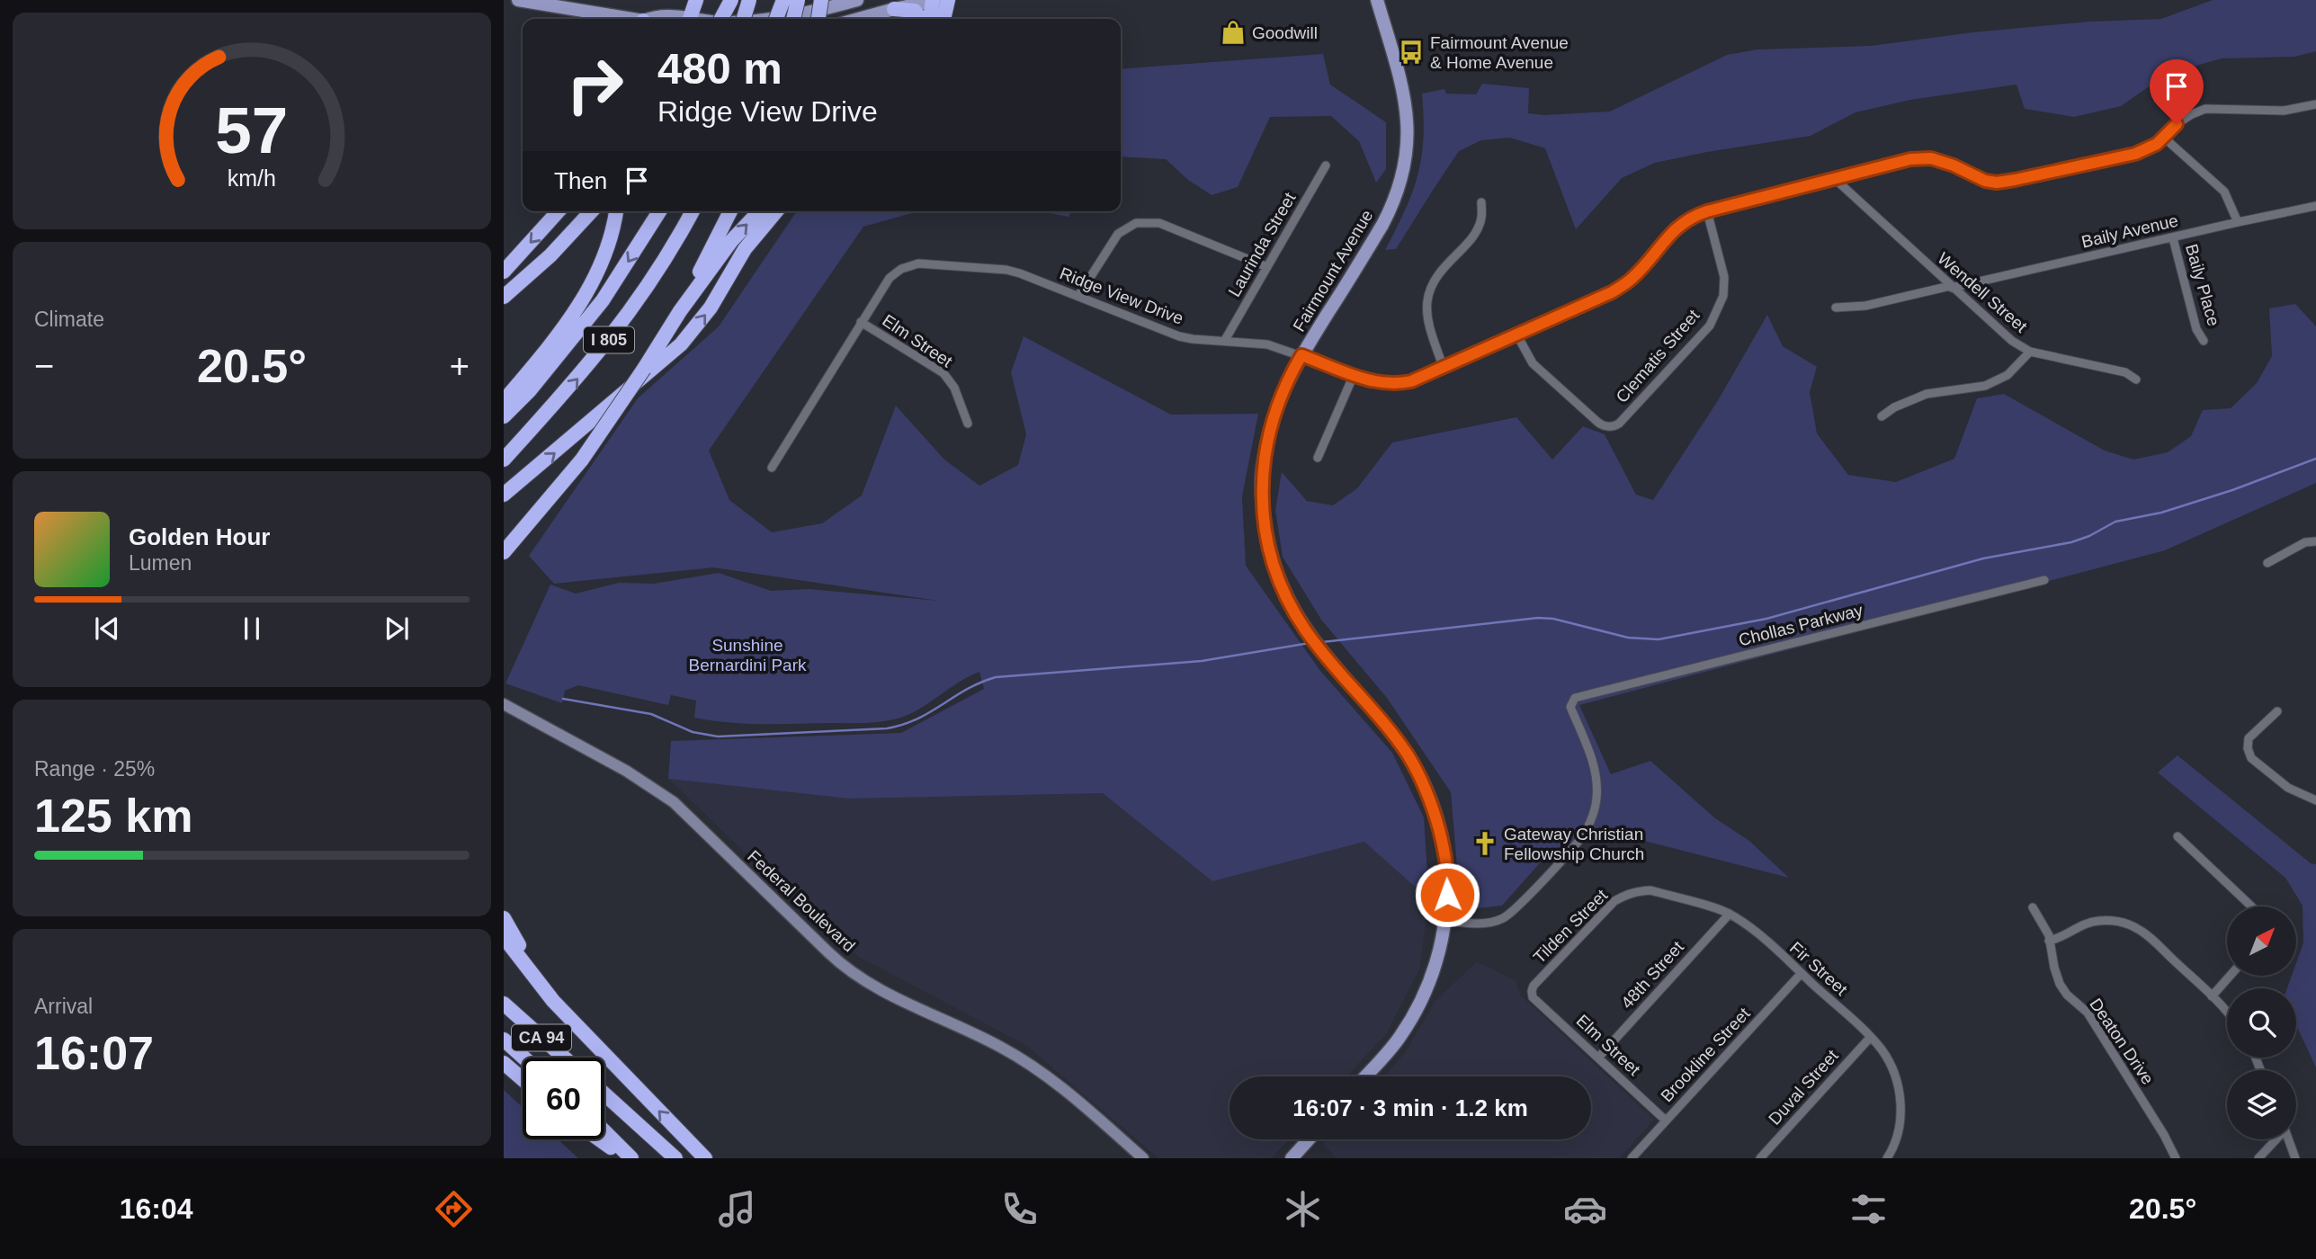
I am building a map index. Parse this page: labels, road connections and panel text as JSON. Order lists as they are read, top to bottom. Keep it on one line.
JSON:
{"streets":{"highway":["I 805","CA 94"],"main road":["Fairmount Avenue","Federal Boulevard"],"street":["Baily Avenue","Laurinda Street","Baily Place","Wendell Street","Ridge View Drive","Elm Street","Clematis Street","Chollas Parkway","Tilden Street","Fir Street","48th Street","Deaton Drive","Brookline Street","Duval Street"]},"crossings":[["Baily Avenue","Baily Place"],["Baily Avenue","Wendell Street"],["Laurinda Street","Ridge View Drive"],["Fairmount Avenue","Ridge View Drive"],["Fairmount Avenue","Chollas Parkway"],["Wendell Street","Ridge View Drive"],["Ridge View Drive","Elm Street"],["Ridge View Drive","Clematis Street"],["Elm Street","Tilden Street"],["Elm Street","48th Street"],["Elm Street","Brookline Street"],["Tilden Street","Fir Street"],["Fir Street","48th Street"],["Fir Street","Brookline Street"],["Fir Street","Duval Street"]],"parks":["Sunshine Bernardini Park"],"places":{"shop":["Goodwill"],"bus stop":["Fairmount Avenue & Home Avenue"],"church":["Gateway Christian Fellowship Church"]},"north":"top right","page":{"turn":["480 m","Ridge View Drive"],"then":"Then","tile":["Climate",["Range · 25%","125 km"],["Arrival","16:07"]],"heat":["−","20.5°","+"],"song":["Golden Hour","Lumen"],"limit":"60","trip":"16:07 · 3 min · 1.2 km","tabs":["16:04","20.5°"],"gauge":["57","km/h"]}}
